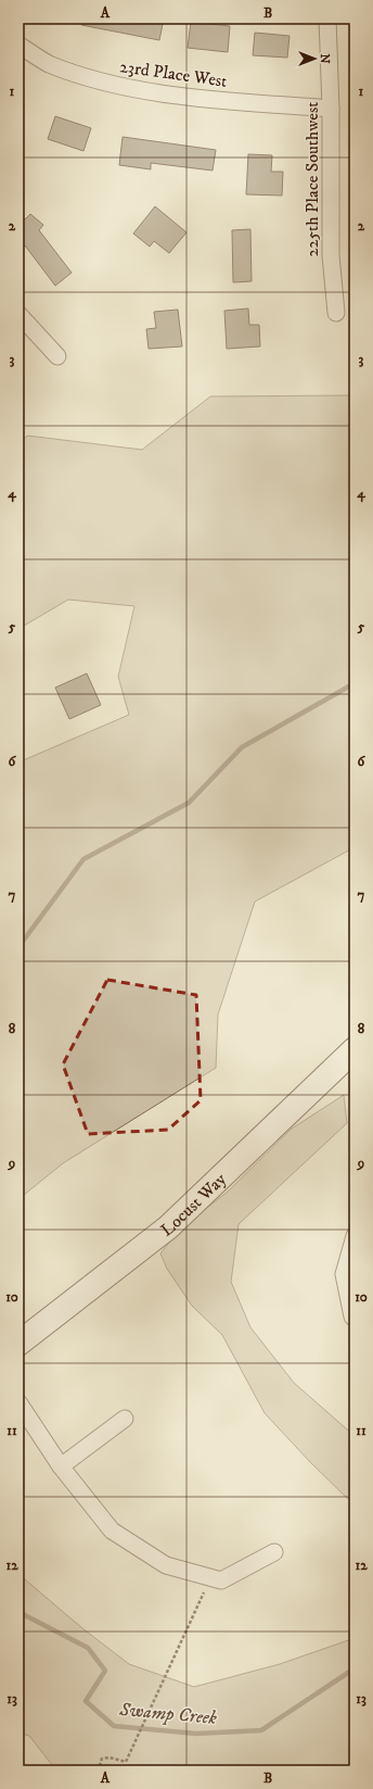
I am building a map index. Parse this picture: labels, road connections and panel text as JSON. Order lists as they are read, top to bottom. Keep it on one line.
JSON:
{"streets":{"main road":["Locust Way"],"street":["23rd Place West","225th Place Southwest"]},"crossings":[["23rd Place West","225th Place Southwest"]],"water":["Swamp Creek"],"north":"right","grid":{"columns":["A","B"],"rows":["1","2","3","4","5","6","7","8","9","10","11","12","13"]}}
